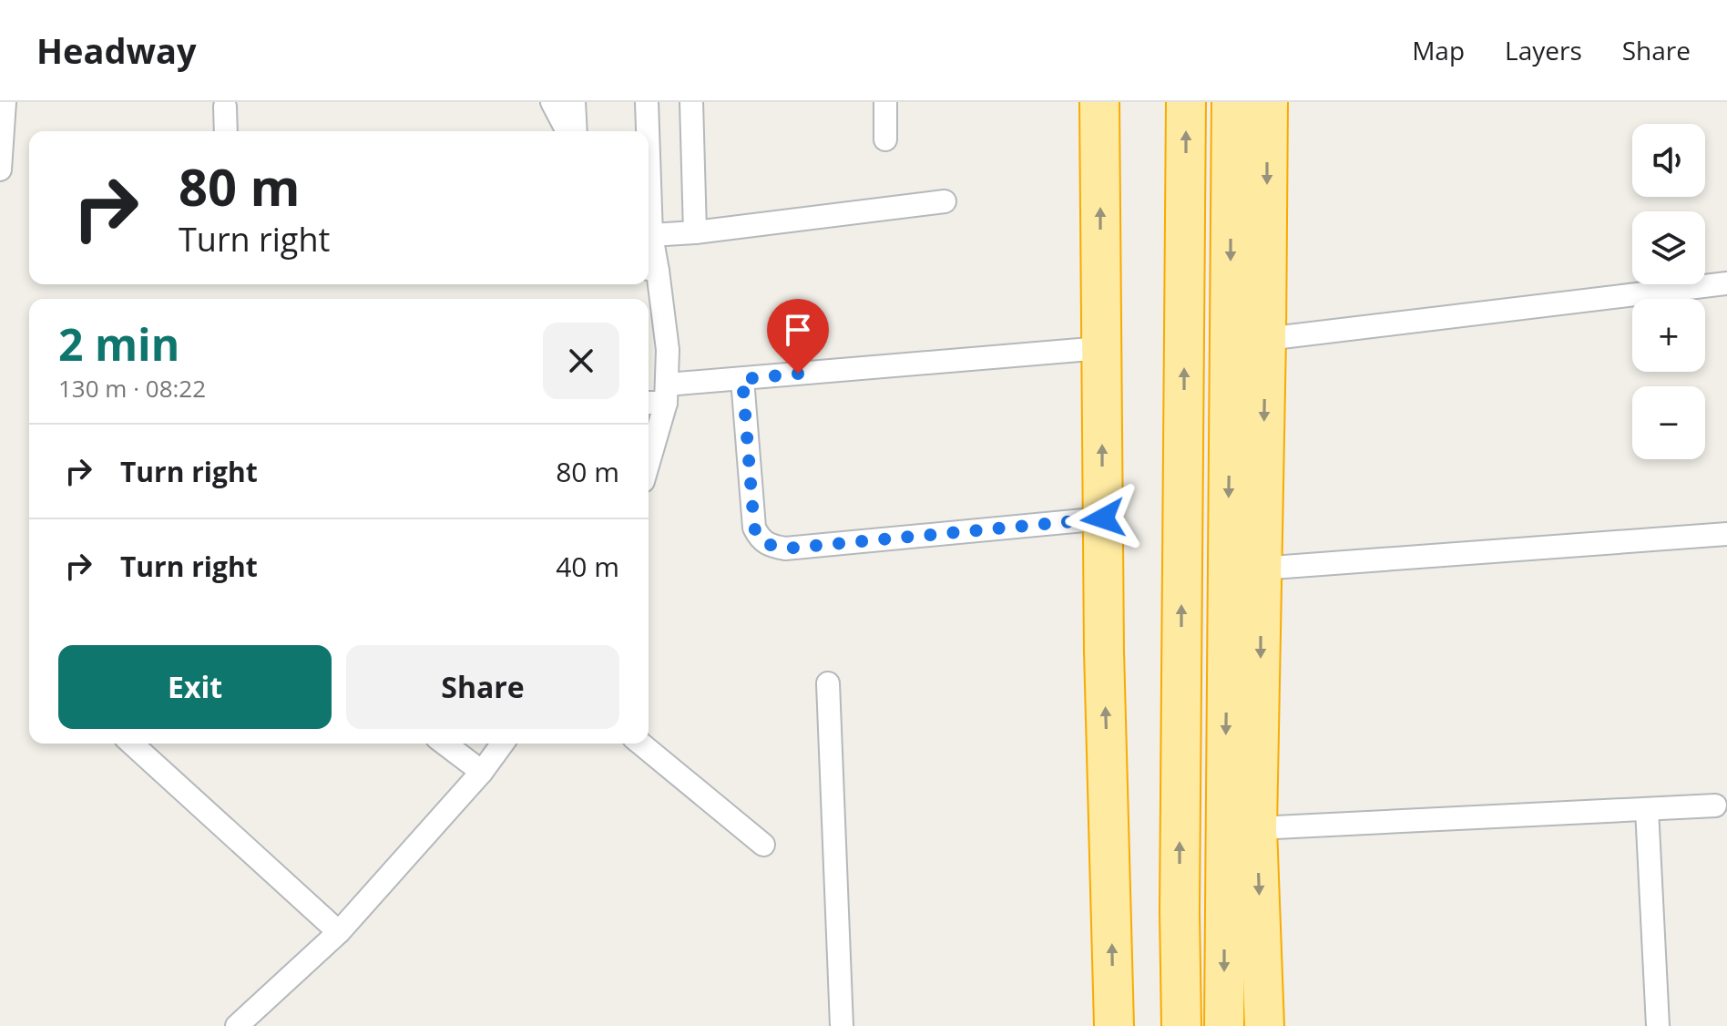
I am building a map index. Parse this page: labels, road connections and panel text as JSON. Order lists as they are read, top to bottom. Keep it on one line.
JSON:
{"page":{"header":"Headway","nav":["Map","Layers","Share"],"map_buttons":["+","−"],"turn":["80 m","Turn right"],"heading":["2 min","130 m · 08:22"],"list":[{"name":"Turn right","value":"80 m"},{"name":"Turn right","value":"40 m"}],"buttons":["Exit","Share"]}}
